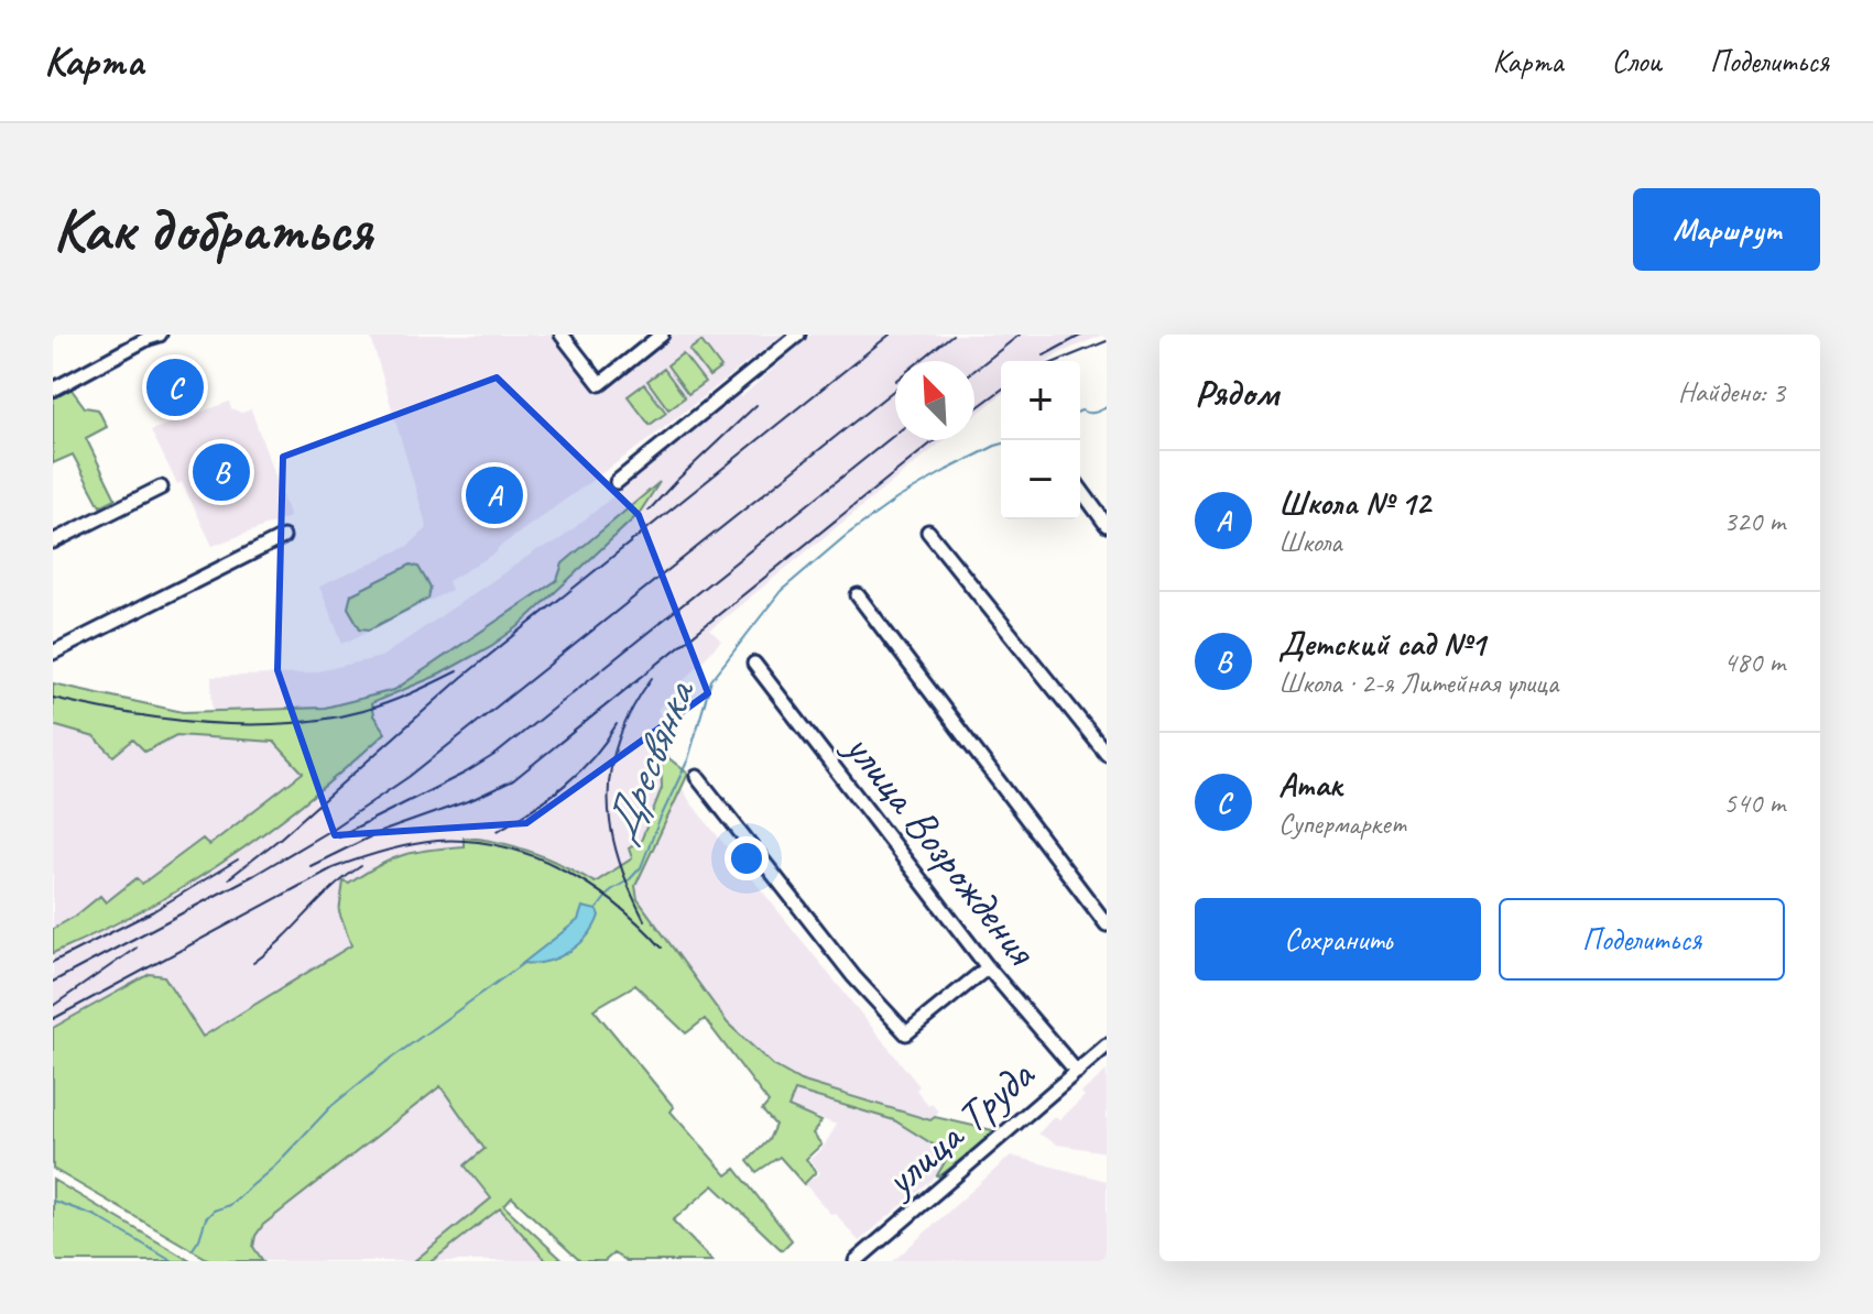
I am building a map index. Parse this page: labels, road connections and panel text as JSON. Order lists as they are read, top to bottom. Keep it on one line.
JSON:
{"streets":{"street":["улица Возрождения","улица Труда"]},"crossings":[["улица Возрождения","улица Труда"]],"water":["Дресвянка"],"north":"top left","page":{"header":"Карта","nav":["Карта","Слои","Поделиться"],"buttons":["Маршрут",["Сохранить","Поделиться"]],"title":"Как добраться","heading":["Рядом","Найдено: 3"],"pins":["C","B","A"],"map_buttons":["+","−"],"list":[{"mark":"A","name":"Школа № 12","note":"Школа","value":"320 m"},{"mark":"B","name":"Детский сад №1","note":"Школа · 2-я Литейная улица","value":"480 m"},{"mark":"C","name":"Атак","note":"Супермаркет","value":"540 m"}]}}
